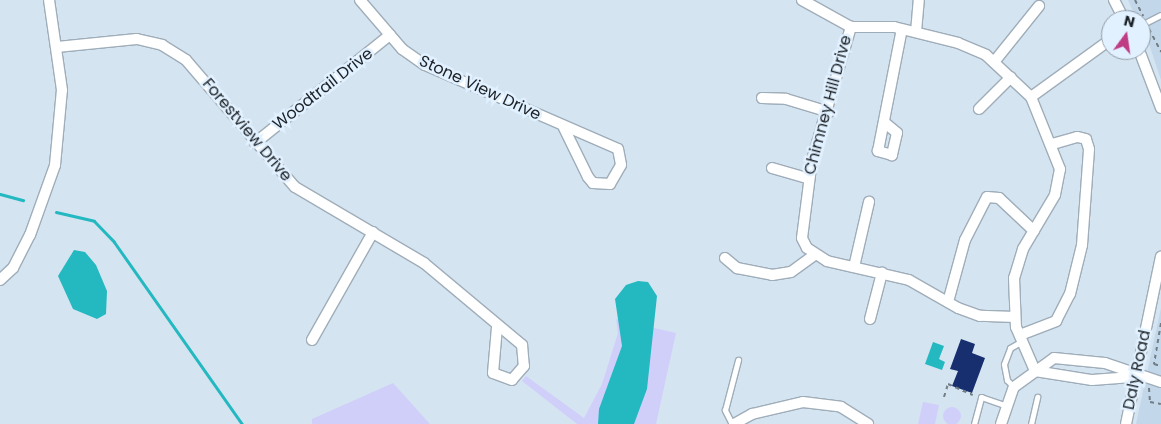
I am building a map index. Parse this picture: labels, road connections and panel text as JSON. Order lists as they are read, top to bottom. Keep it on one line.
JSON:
{"streets":{"street":["Stone View Drive","Woodtrail Drive","Chimney Hill Drive","Forestview Drive","Daly Road"]},"crossings":[["Stone View Drive","Woodtrail Drive"],["Woodtrail Drive","Forestview Drive"]],"north":"top"}
